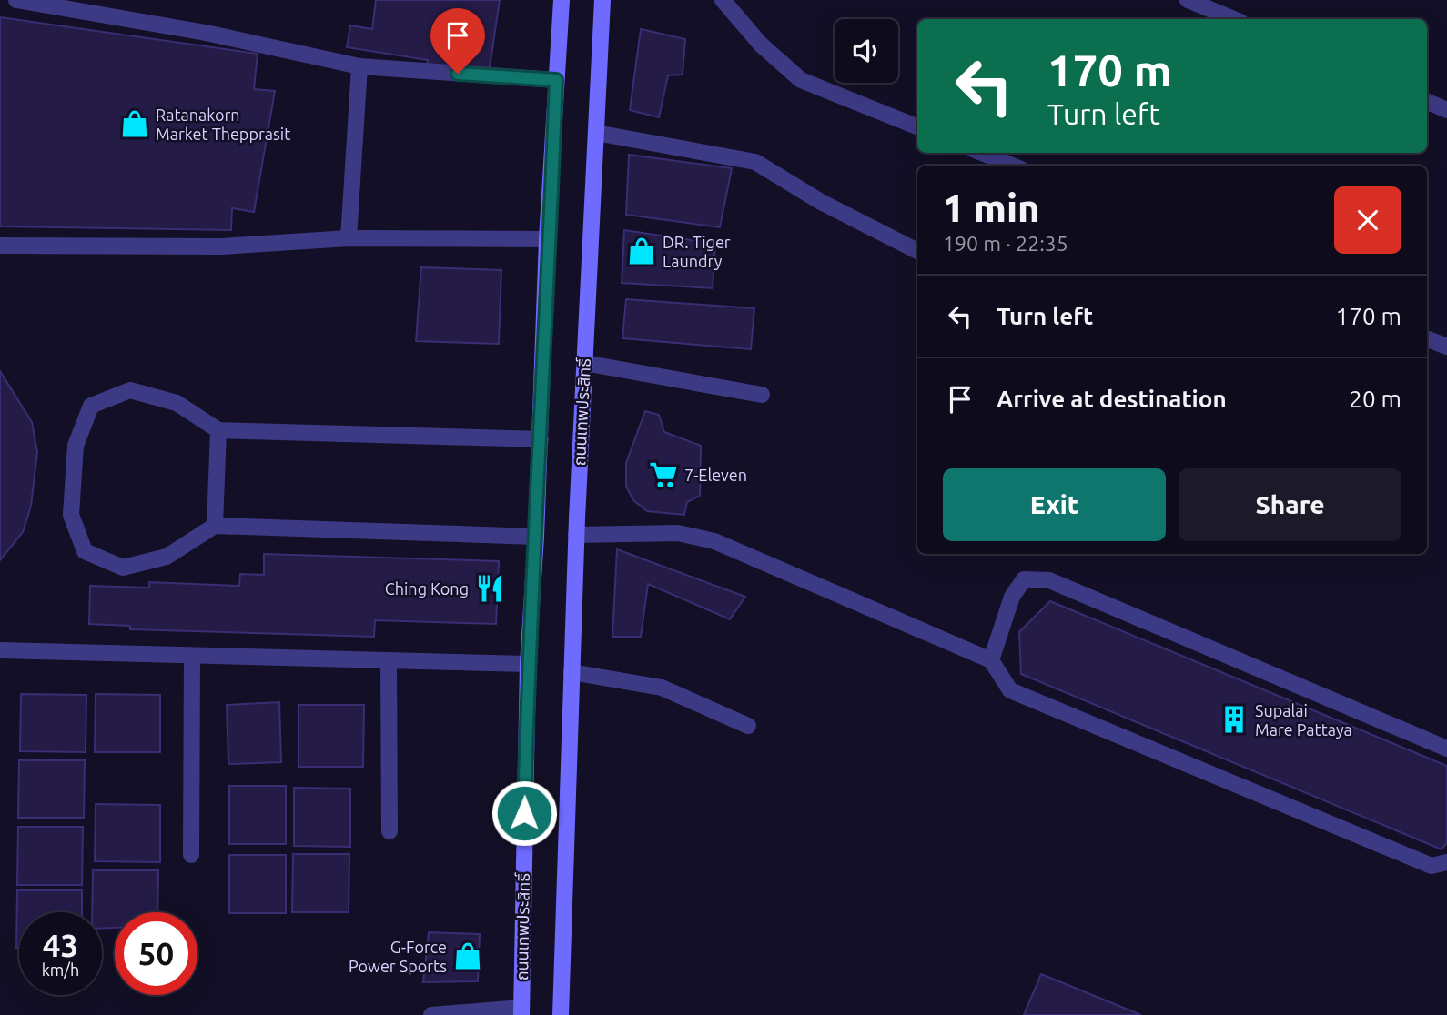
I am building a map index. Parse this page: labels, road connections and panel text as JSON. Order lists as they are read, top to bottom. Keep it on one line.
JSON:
{"streets":{"main road":["ถนนเทพประสิทธิ์"]},"places":{"shop":["Ratanakorn Market Thepprasit","DR. Tiger Laundry","G-Force Power Sports"],"supermarket":["7-Eleven"],"restaurant":["Ching Kong"],"building":["Supalai Mare Pattaya"]},"page":{"turn":["170 m","Turn left"],"heading":["1 min","190 m · 22:35"],"list":[{"name":"Turn left","value":"170 m"},{"name":"Arrive at destination","value":"20 m"}],"buttons":["Exit","Share"],"speed":"43 km/h","limit":"50"}}
